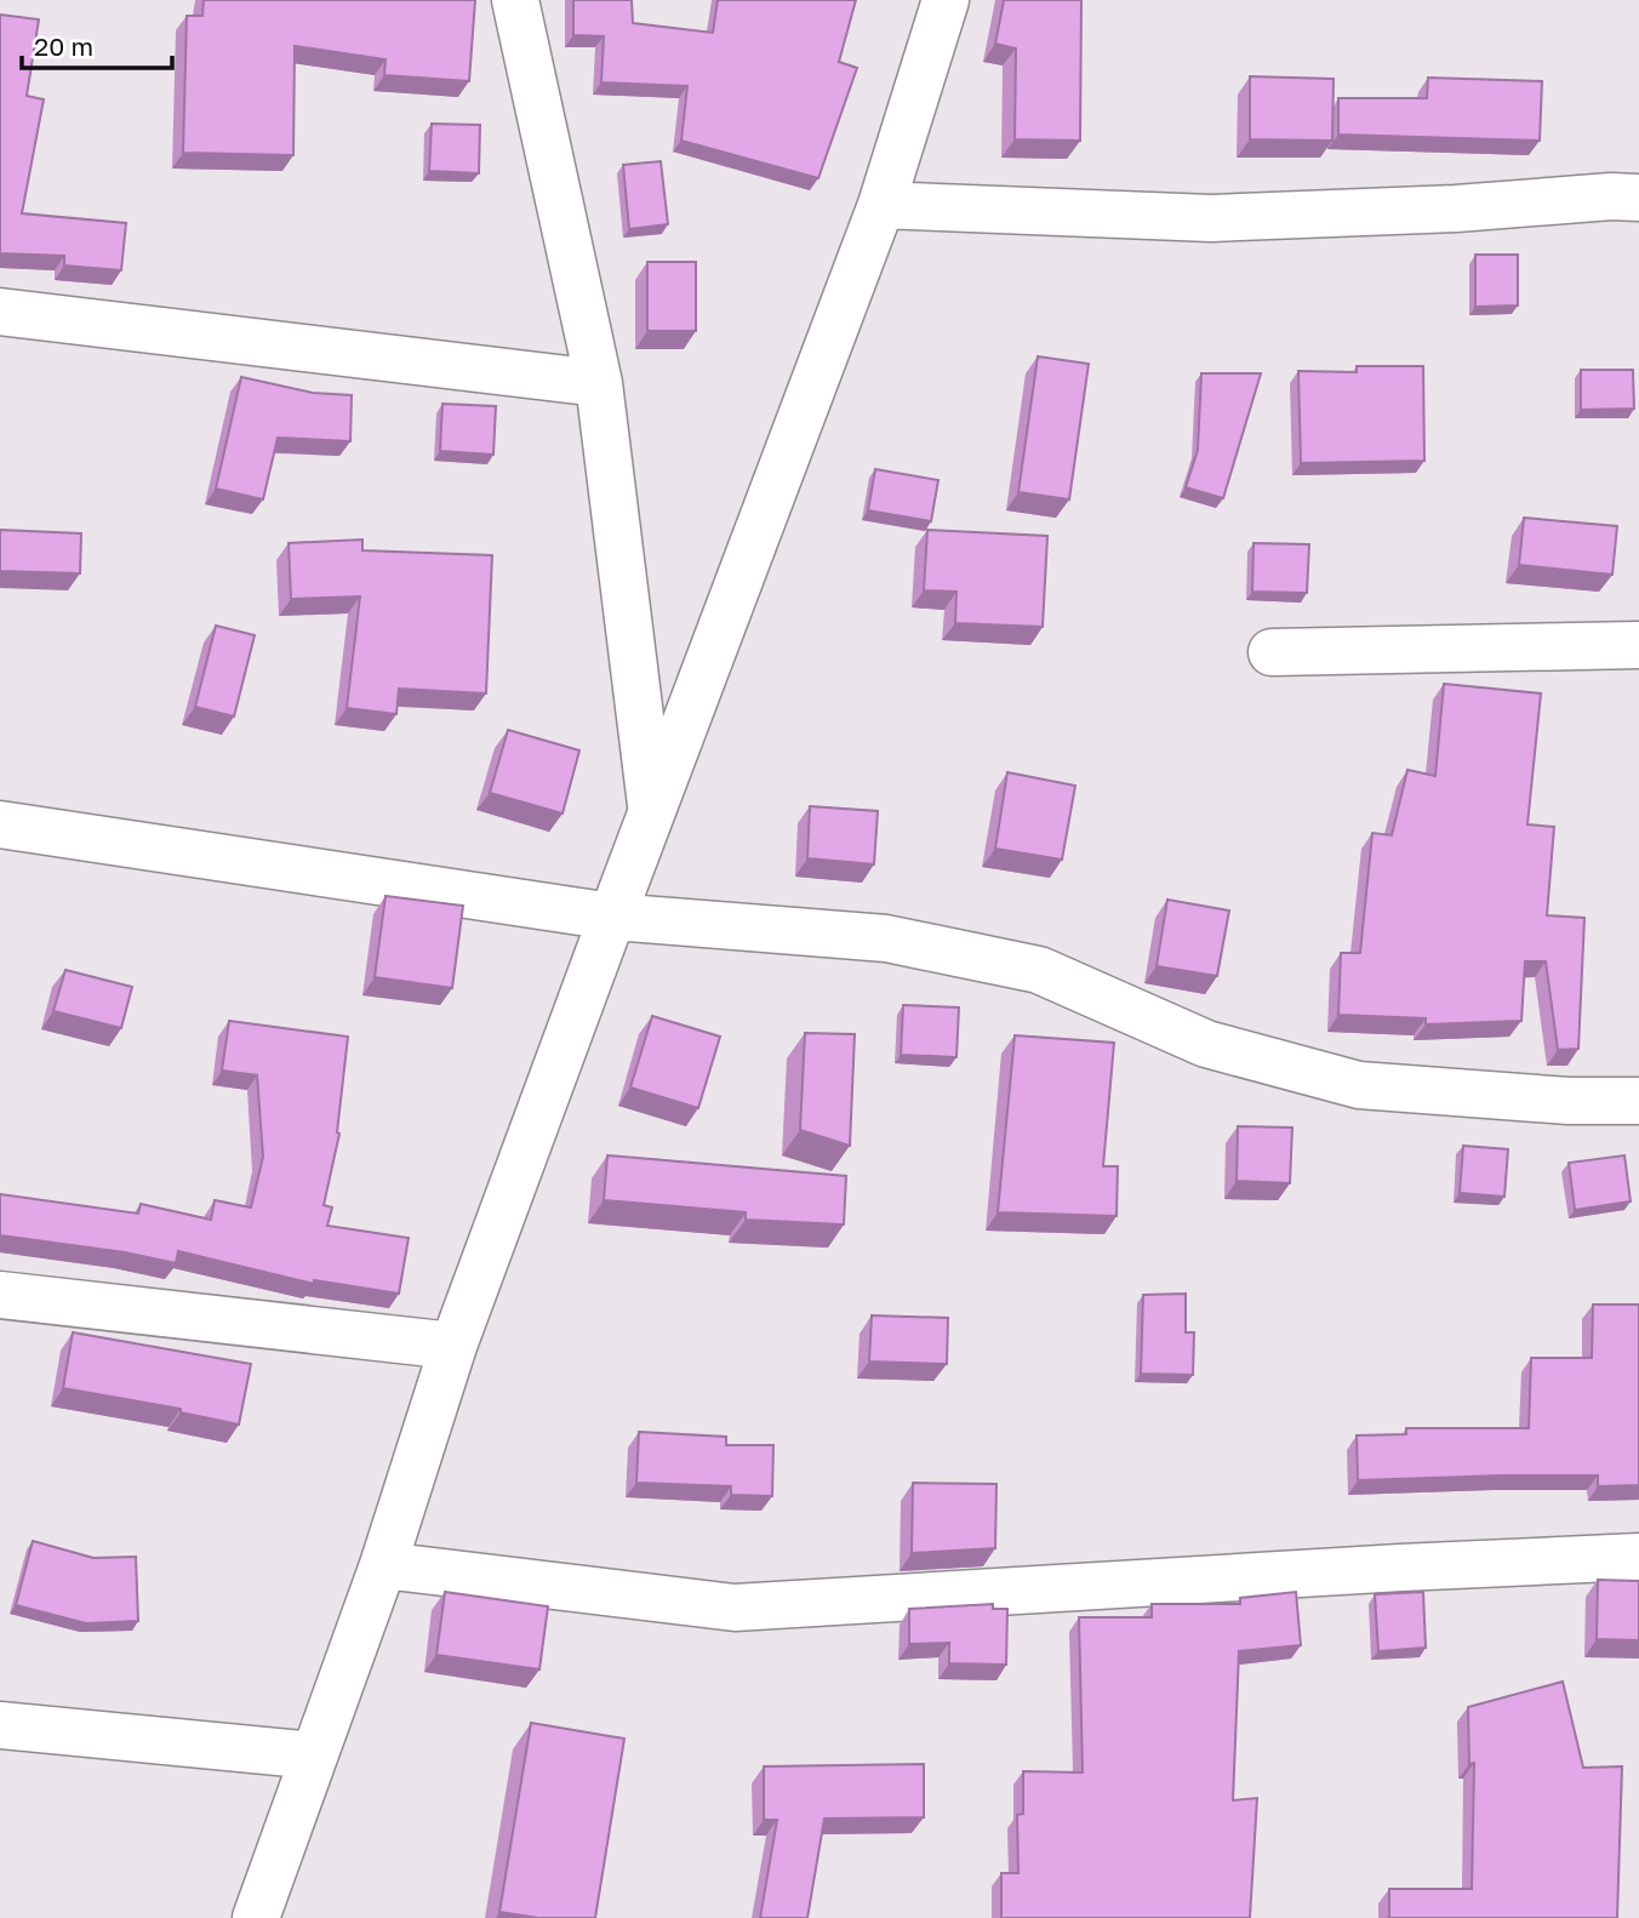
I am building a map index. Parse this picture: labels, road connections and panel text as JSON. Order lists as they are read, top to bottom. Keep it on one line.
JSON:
{"scale_bar":"20 m"}
